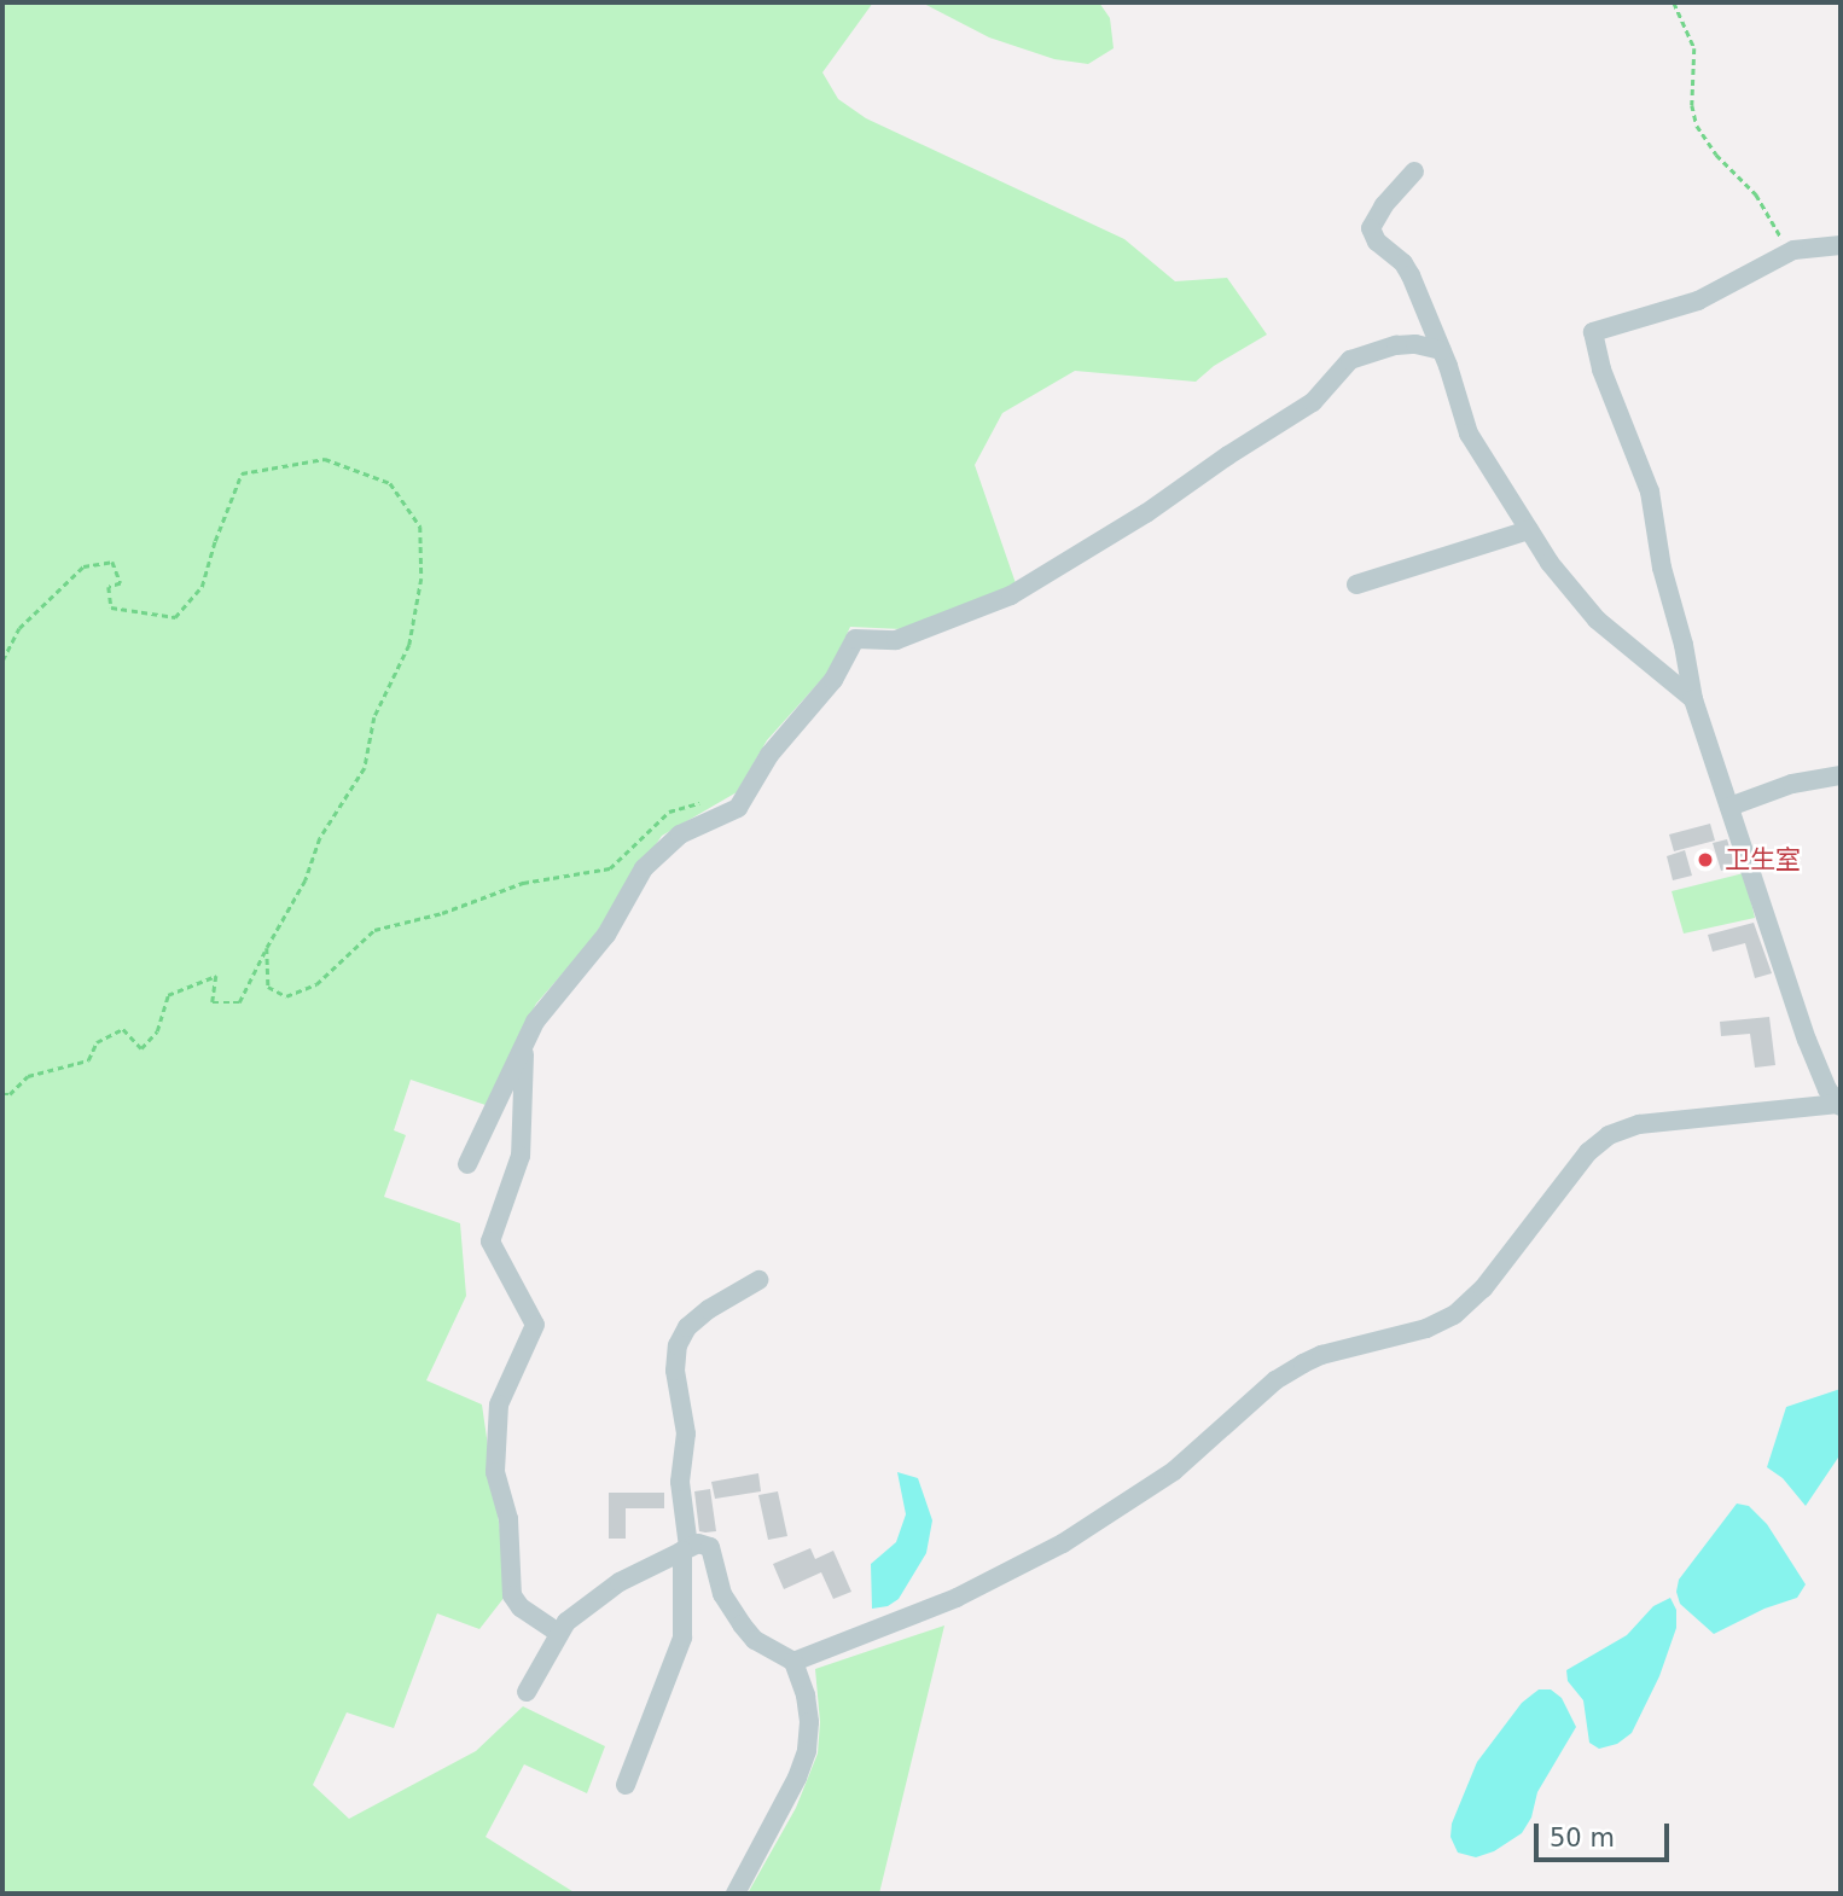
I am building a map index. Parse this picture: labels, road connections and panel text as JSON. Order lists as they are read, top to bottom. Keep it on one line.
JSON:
{"places":["卫生室"],"scale_bar":"50 m"}
